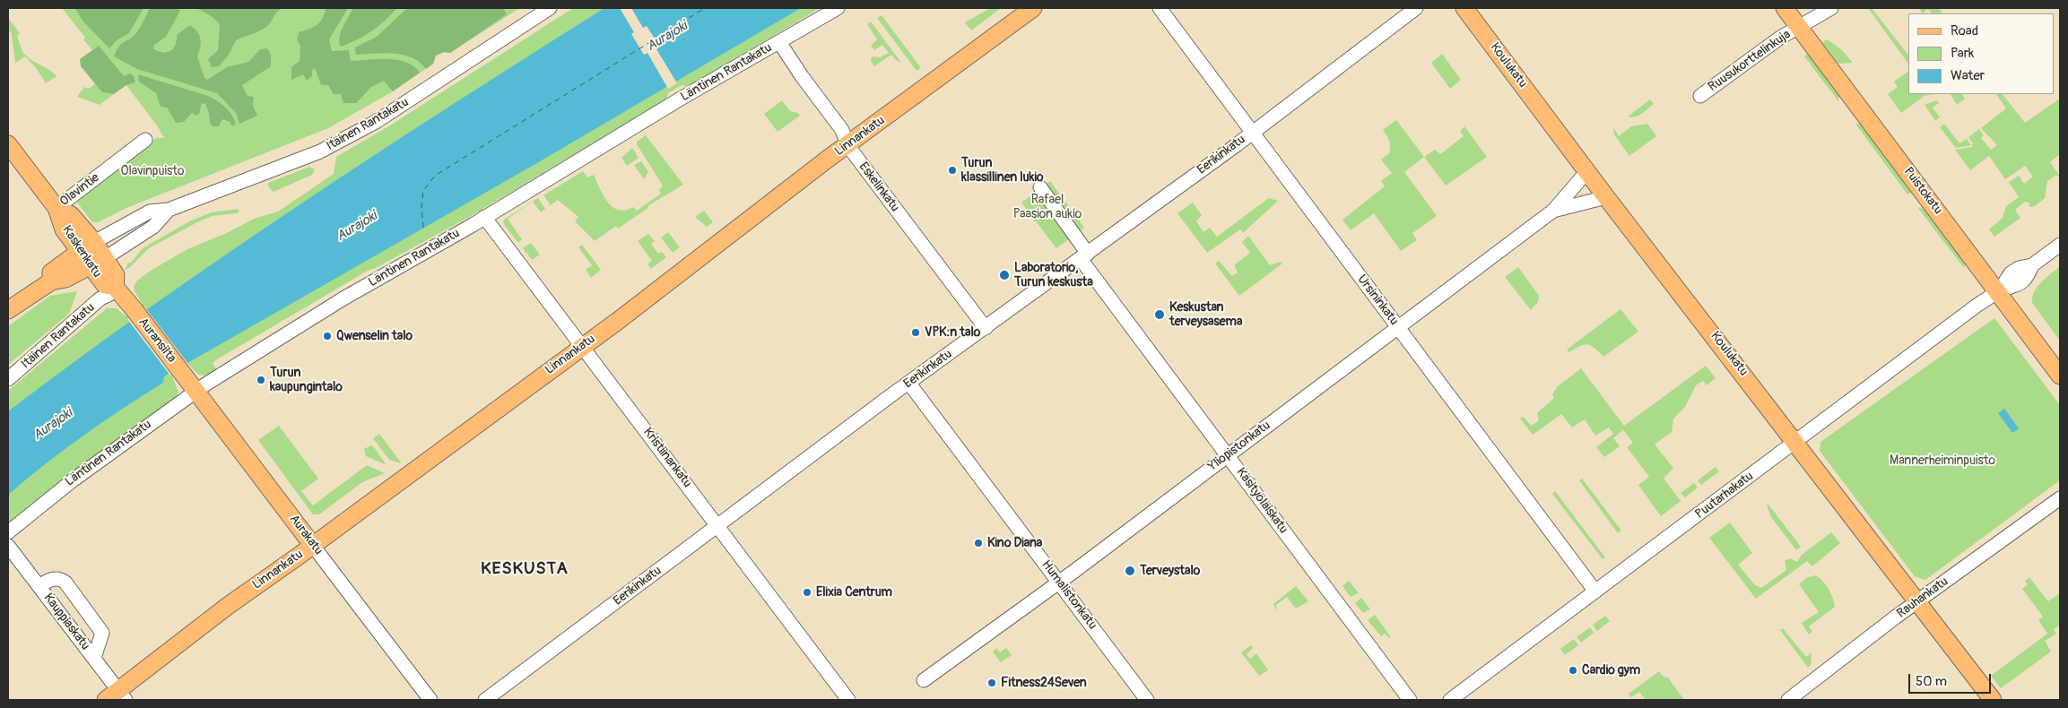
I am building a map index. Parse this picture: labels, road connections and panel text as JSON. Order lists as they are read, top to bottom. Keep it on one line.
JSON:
{"streets":{"main road":["Koulukatu","Linnankatu","Puistokatu","Kaskenkatu","Auransilta","Aurakatu"],"street":["Ruusukorttelinkuja","Läntinen Rantakatu","Itäinen Rantakatu","Eerikinkatu","Eskelinkatu","Olavintie","Ursininkatu","Yliopistonkatu","Kristiinankatu","Puutarhakatu","Käsityöläiskatu","Humalistonkatu","Rauhankatu","Kauppiaskatu"]},"crossings":[["Ruusukorttelinkuja","Puistokatu"],["Koulukatu","Yliopistonkatu"],["Koulukatu","Puutarhakatu"],["Koulukatu","Rauhankatu"],["Läntinen Rantakatu","Eskelinkatu"],["Läntinen Rantakatu","Kristiinankatu"],["Läntinen Rantakatu","Aurakatu"],["Itäinen Rantakatu","Kaskenkatu"],["Linnankatu","Eskelinkatu"],["Linnankatu","Kristiinankatu"],["Linnankatu","Aurakatu"],["Linnankatu","Kauppiaskatu"],["Eerikinkatu","Eskelinkatu"],["Eerikinkatu","Ursininkatu"],["Eerikinkatu","Kristiinankatu"],["Eerikinkatu","Käsityöläiskatu"],["Eerikinkatu","Humalistonkatu"],["Olavintie","Kaskenkatu"],["Puistokatu","Puutarhakatu"],["Kaskenkatu","Auransilta"],["Ursininkatu","Yliopistonkatu"],["Ursininkatu","Puutarhakatu"],["Auransilta","Aurakatu"],["Yliopistonkatu","Käsityöläiskatu"],["Yliopistonkatu","Humalistonkatu"]],"districts":["KESKUSTA"],"water":["Aurajoki"],"parks":["Olavinpuisto","Rafael Paasion aukio","Mannerheiminpuisto"],"places":["Turun klassillinen lukio","Laboratorio, Turun keskusta","Keskustan terveysasema","VPK:n talo","Qwenselin talo","Turun kaupungintalo","Kino Diana","Terveystalo","Elixia Centrum","Cardio gym","Fitness24Seven"],"legend":["Road","Park","Water"],"scale_bar":"50 m"}
